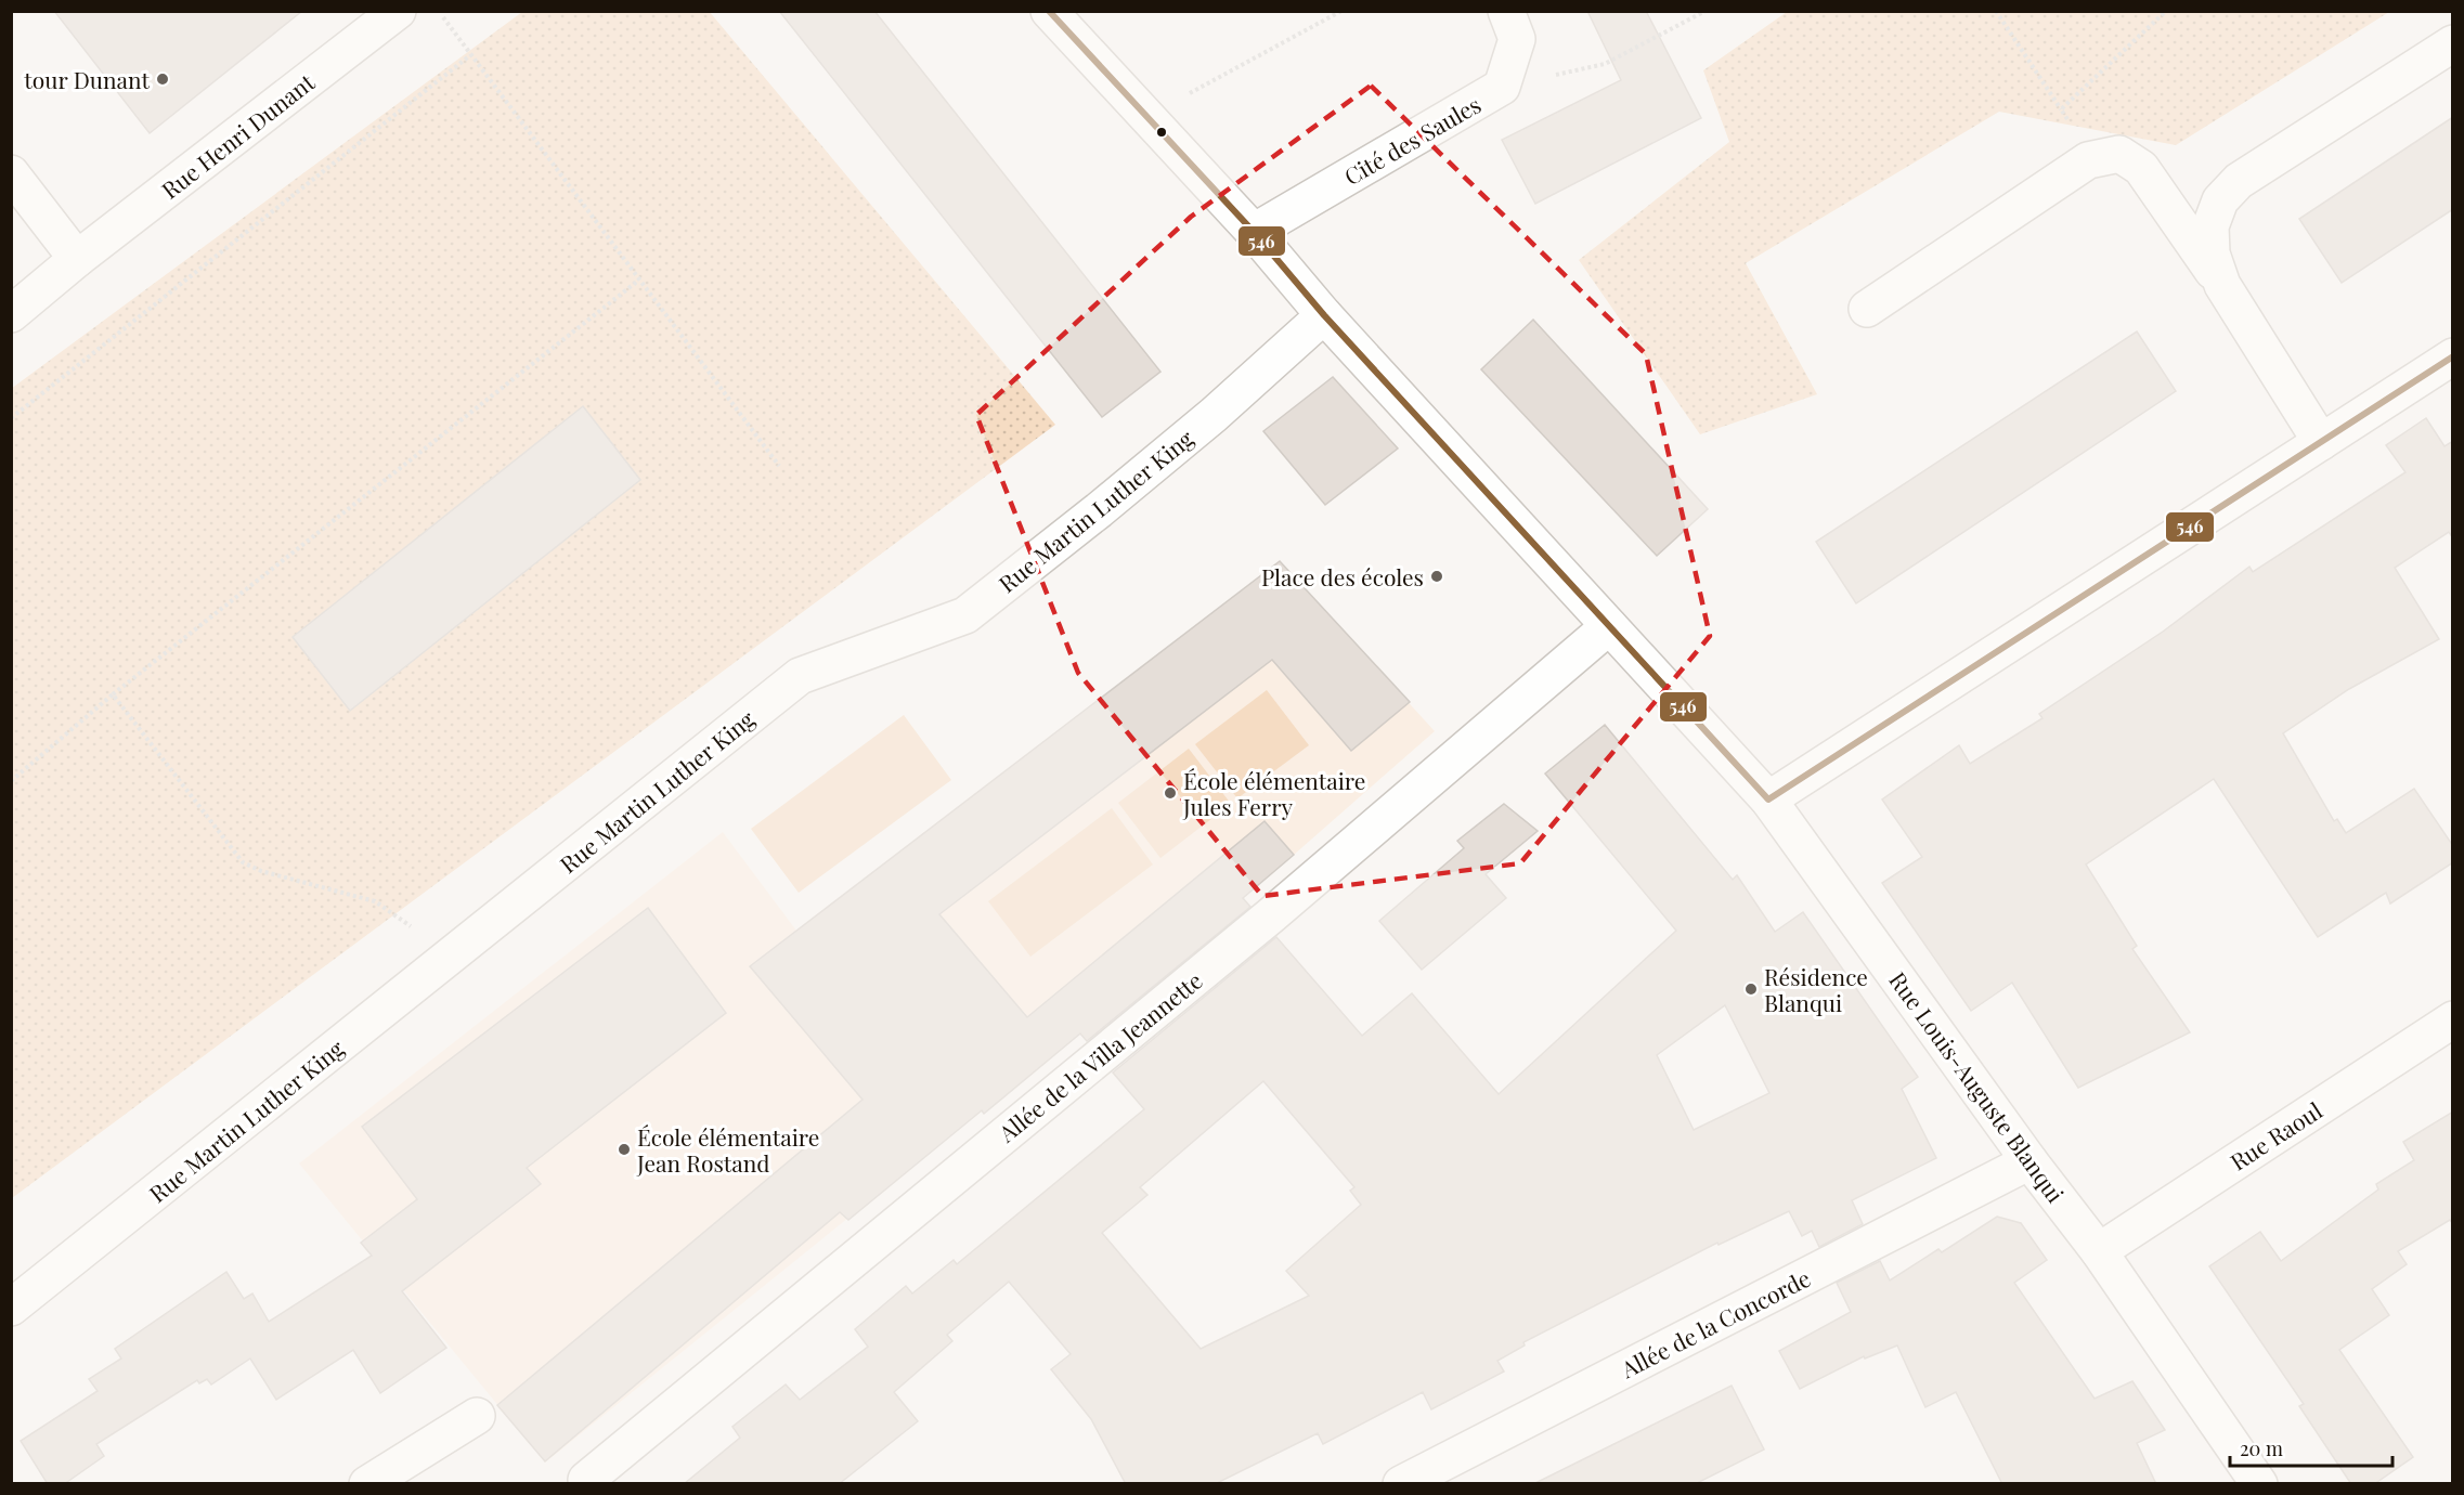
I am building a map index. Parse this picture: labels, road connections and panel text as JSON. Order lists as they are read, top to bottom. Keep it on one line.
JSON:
{"streets":{"street":["Rue Henri Dunant","Cité des Saules","Rue Martin Luther King","Allée de la Villa Jeannette","Rue Louis-Auguste Blanqui","Rue Raoul","Allée de la Concorde"]},"crossings":[["Cité des Saules","Rue Louis-Auguste Blanqui"],["Rue Martin Luther King","Rue Louis-Auguste Blanqui"],["Allée de la Villa Jeannette","Rue Louis-Auguste Blanqui"],["Rue Louis-Auguste Blanqui","Rue Raoul"],["Rue Louis-Auguste Blanqui","Allée de la Concorde"]],"places":["tour Dunant","Place des écoles","École élémentaire Jules Ferry","Résidence Blanqui","École élémentaire Jean Rostand"],"lines":["transit line 546"],"scale_bar":"20 m"}
